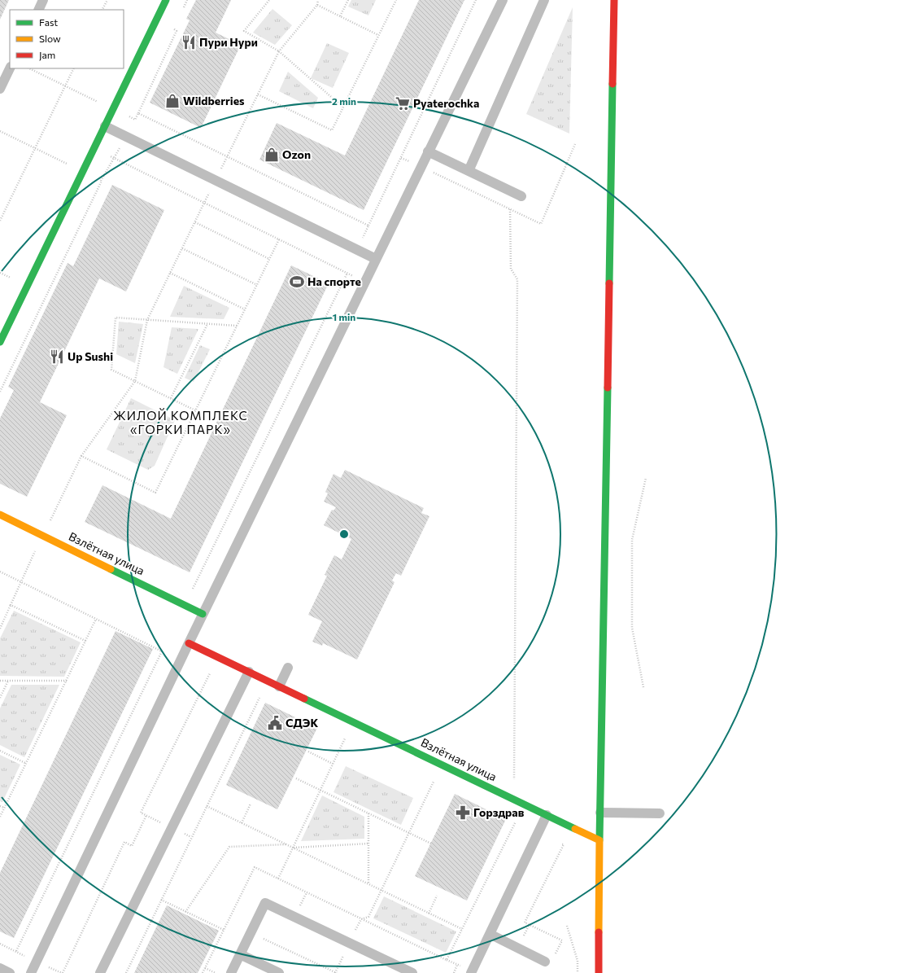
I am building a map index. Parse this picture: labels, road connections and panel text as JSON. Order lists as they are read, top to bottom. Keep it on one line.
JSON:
{"streets":{"street":["Взлётная улица"]},"districts":["ЖИЛОЙ КОМПЛЕКС «ГОРКИ ПАРК»"],"places":{"restaurant":["Пури Нури","Up Sushi"],"shop":["Wildberries","Ozon"],"supermarket":["Pyaterochka"],"sports":["На спорте"],"public building":["СДЭК"],"pharmacy":["Горздрав"]},"legend":["Fast","Slow","Jam"],"rings":["2 min","1 min"]}
